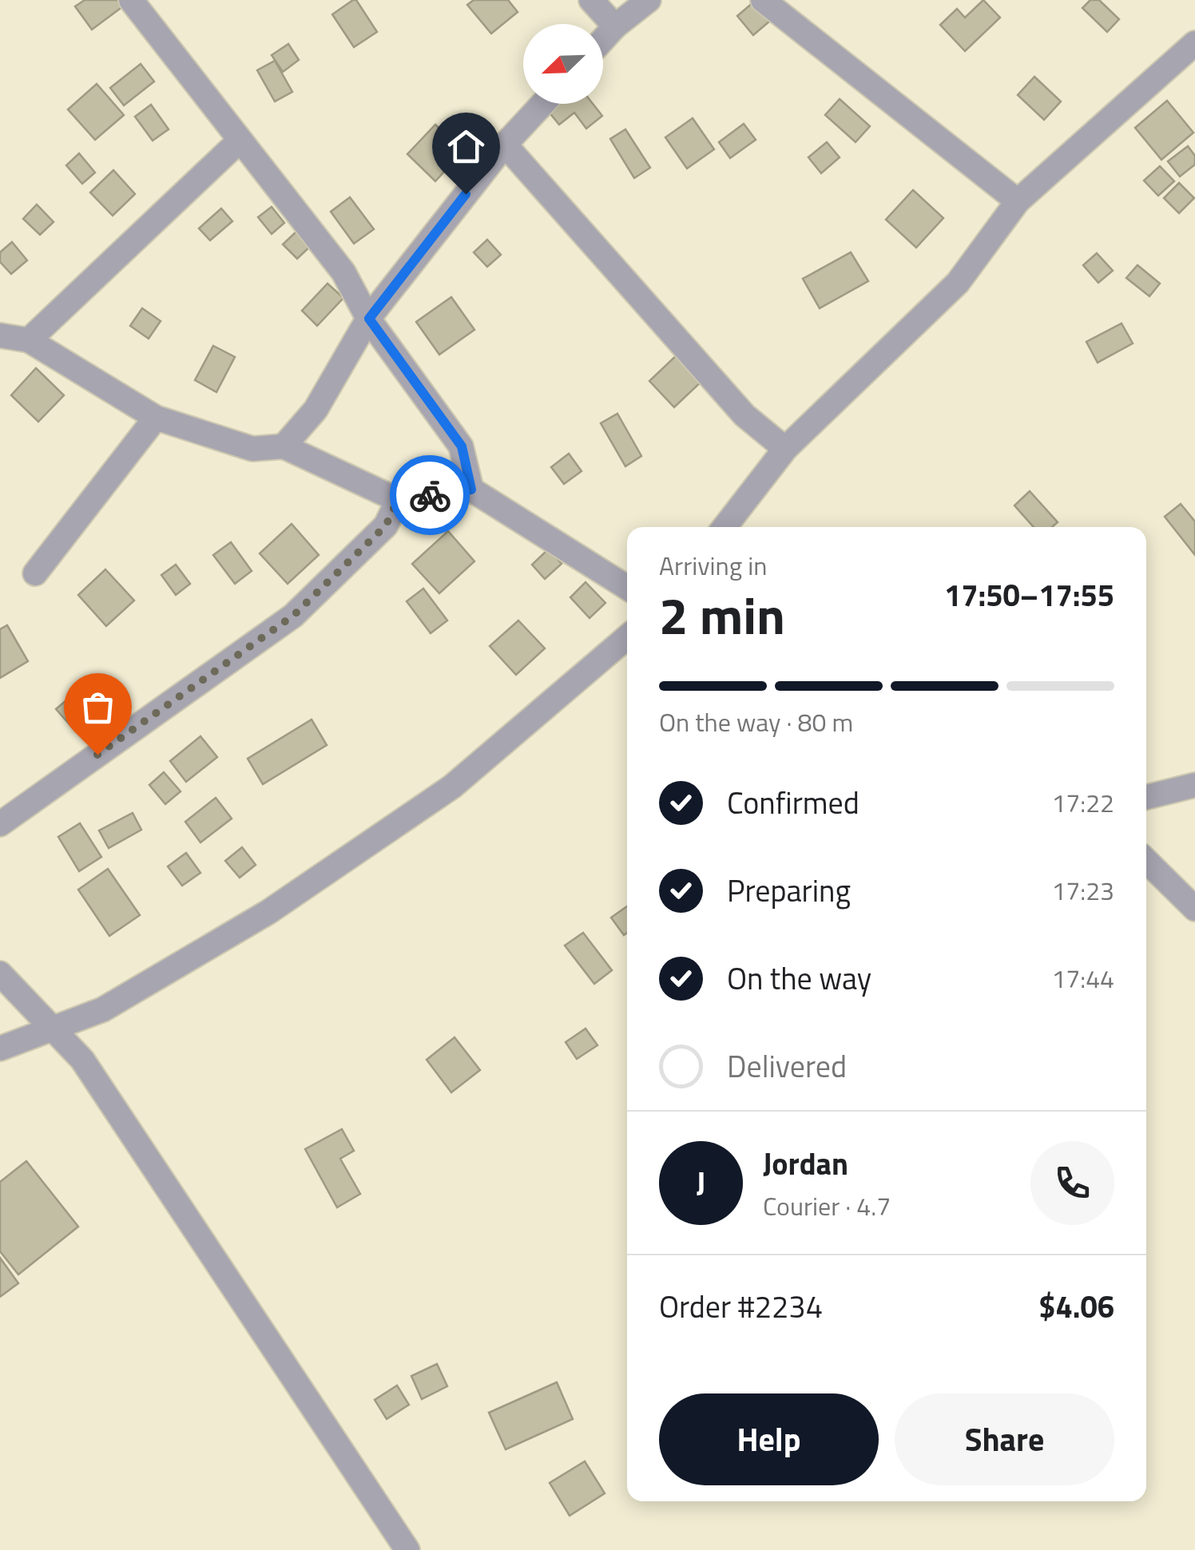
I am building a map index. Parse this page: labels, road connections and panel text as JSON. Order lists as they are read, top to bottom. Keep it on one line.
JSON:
{"north":"bottom left","page":{"heading":["2 min","Arriving in","17:50–17:55"],"panel":["Jordan","Courier · 4.7","Order #2234","$4.06"],"bar":"On the way · 80 m","list":[["Confirmed","17:22"],["Preparing","17:23"],["On the way","17:44"],"Delivered"],"round":"J","buttons":["Help","Share"]}}
